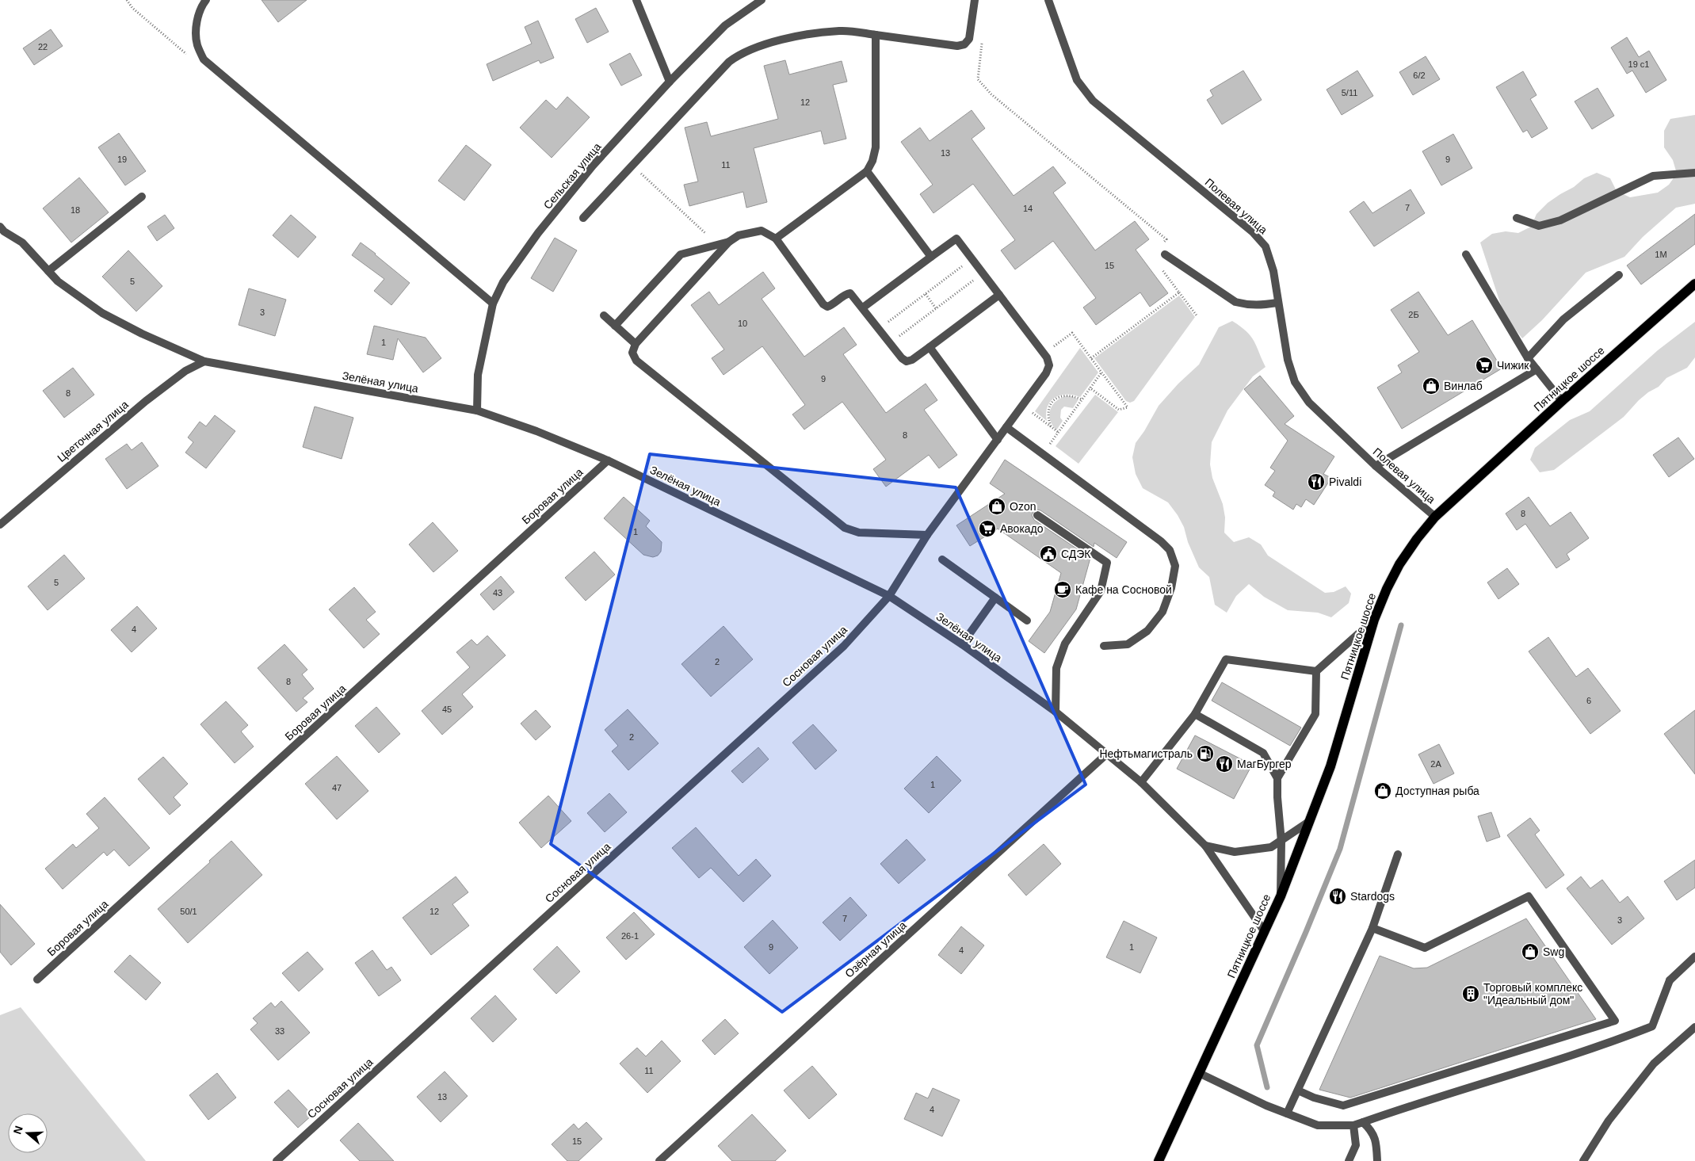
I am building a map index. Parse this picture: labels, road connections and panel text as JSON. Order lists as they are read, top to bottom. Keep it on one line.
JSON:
{"streets":{"main road":["Пятницкое шоссе"],"street":["Сельская улица","Полевая улица","Зелёная улица","Цветочная улица","Боровая улица","Сосновая улица","Озёрная улица"]},"crossings":[["Сельская улица","Зелёная улица"],["Полевая улица","Пятницкое шоссе"],["Пятницкое шоссе","Зелёная улица"],["Зелёная улица","Цветочная улица"],["Зелёная улица","Боровая улица"],["Зелёная улица","Сосновая улица"],["Зелёная улица","Озёрная улица"]],"places":{"supermarket":["Чижик","Авокадо"],"shop":["Винлаб","Ozon","Доступная рыба","Swg"],"restaurant":["Pivaldi","МагБургер","Stardogs"],"public building":["СДЭК"],"cafe":["Кафе на Сосновой"],"fuel station":["Нефтьмагистраль"],"building":["Торговый комплекс \"Идеальный дом\""]},"house_numbers":["22","19 с1","6/2","5/11","12","13","19","9","11","7","14","18","1М","15","5","3","2Б","10","1","9","8","8","8","1","5","43","4","2","8","6","45","2","2А","1","47","50/1","12","7","3","26-1","9","1","4","33","11","13","4","15"],"north":"left"}
